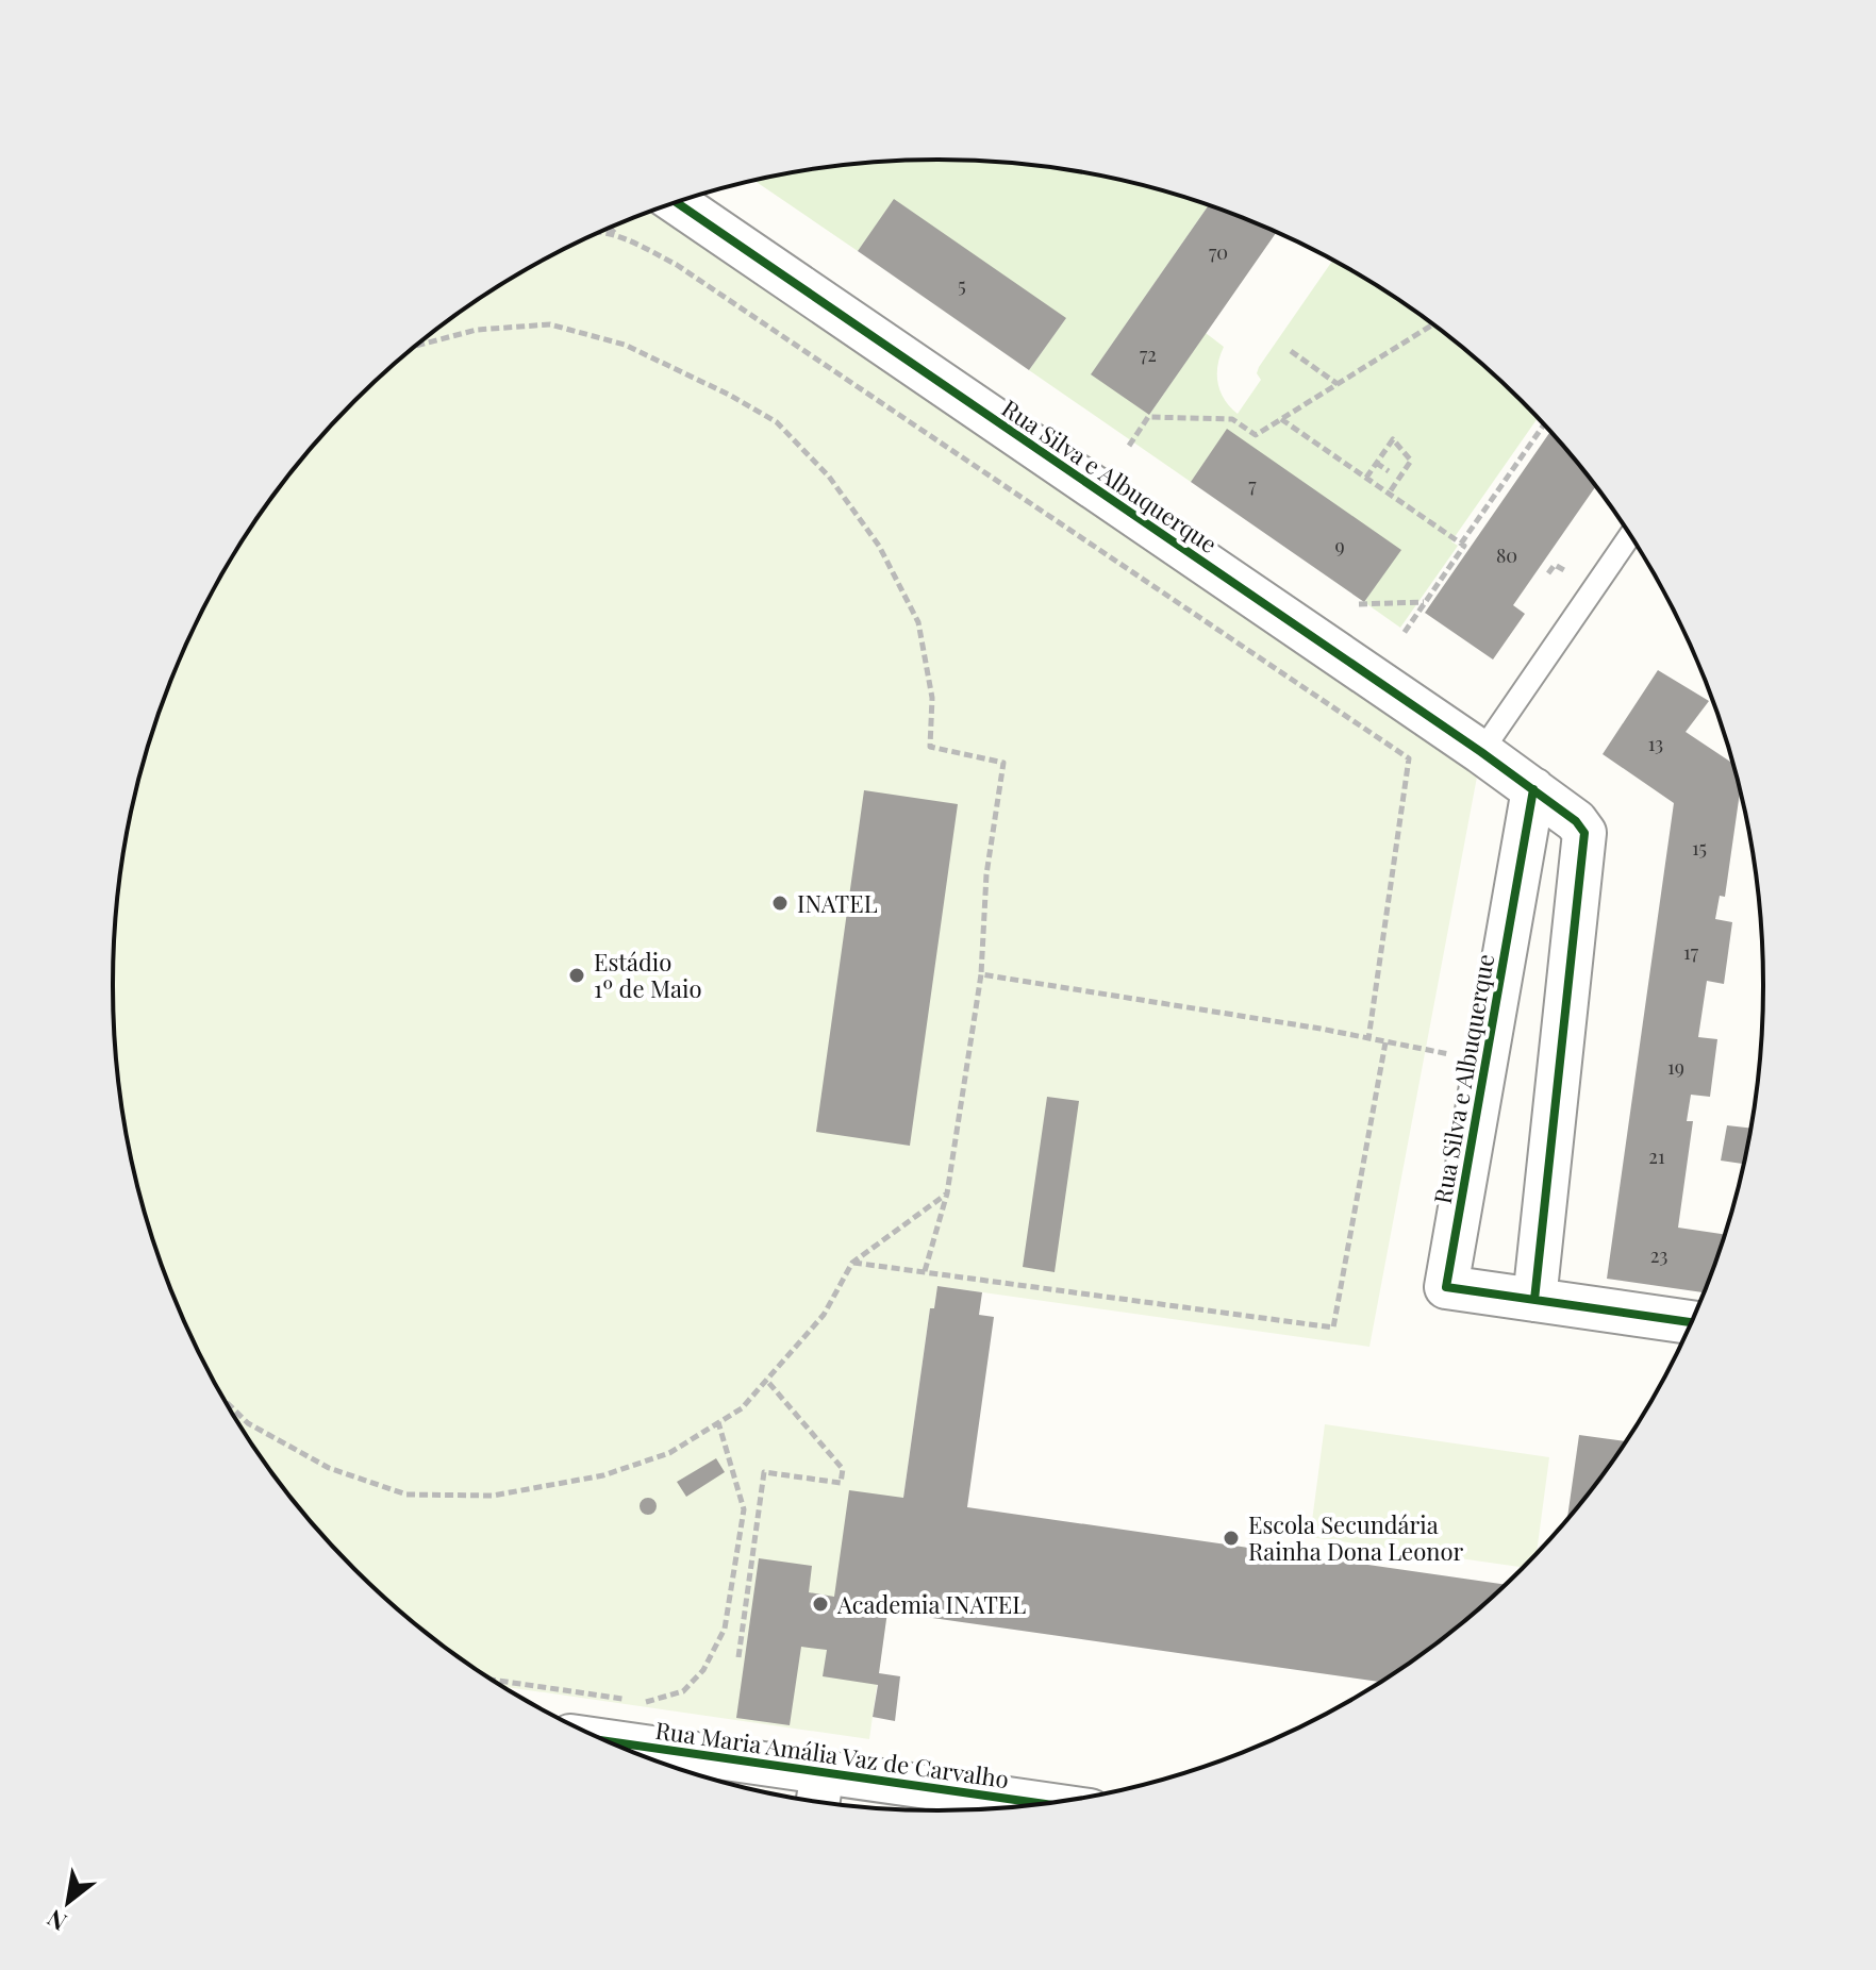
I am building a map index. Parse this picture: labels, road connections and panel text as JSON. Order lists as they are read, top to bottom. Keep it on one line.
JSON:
{"streets":{"street":["Rua Silva e Albuquerque","Rua Maria Amália Vaz de Carvalho"]},"places":["INATEL","Estádio 1º de Maio","Escola Secundária Rainha Dona Leonor","Academia INATEL"],"house_numbers":["70","5","72","7","9","80","13","15","17","19","21","23"],"north":"bottom left"}
